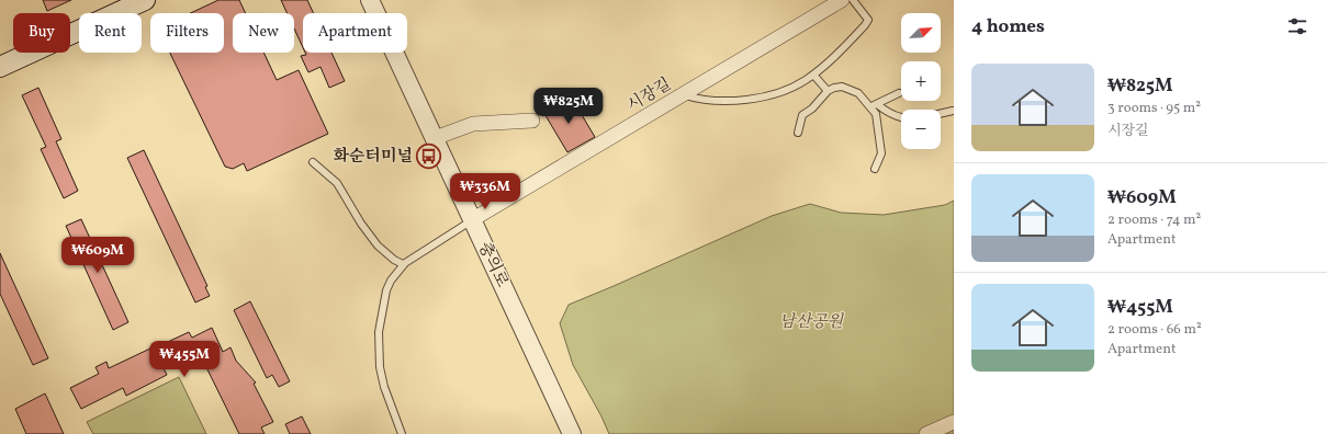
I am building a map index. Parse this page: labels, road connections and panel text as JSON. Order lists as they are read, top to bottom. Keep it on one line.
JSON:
{"streets":{"street":["시장길","충의로"]},"crossings":[["시장길","충의로"]],"parks":["남산공원"],"places":{"bus stop":["화순터미널"]},"north":"top right","page":{"heading":"4 homes","map_buttons":["+","−"],"chip":["Buy","Rent","Filters","New","Apartment"],"list":[{"name":"₩825M","note":"3 rooms · 95 m² · 시장길"},{"name":"₩609M","note":"2 rooms · 74 m² · Apartment"},{"name":"₩455M","note":"2 rooms · 66 m² · Apartment"}],"price":["₩825M","₩336M","₩609M","₩455M"]}}
